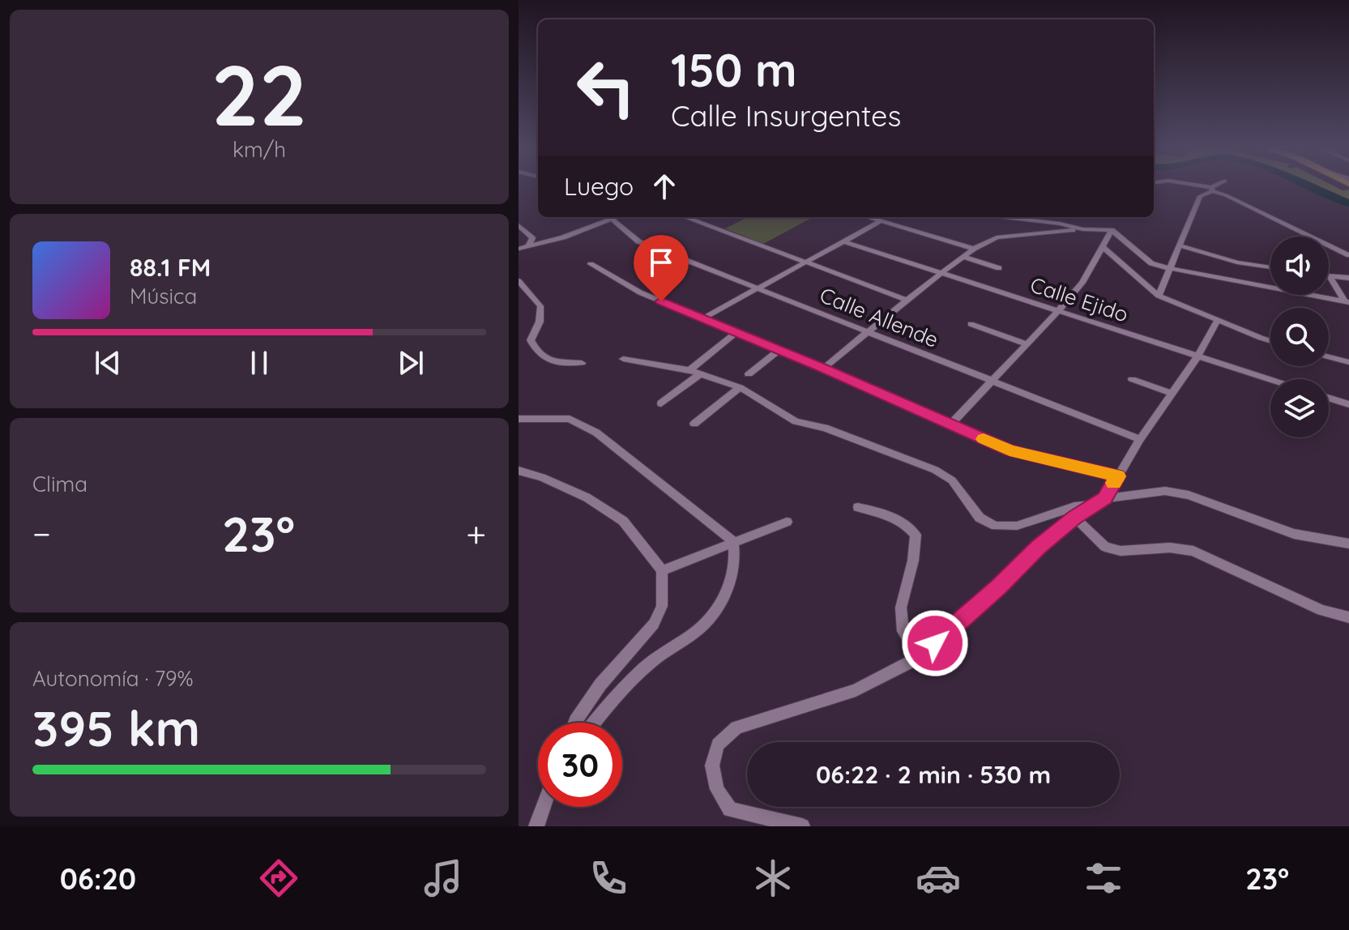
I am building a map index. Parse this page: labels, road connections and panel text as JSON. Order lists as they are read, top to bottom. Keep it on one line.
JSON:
{"streets":{"street":["Calle Ejido","Calle Allende"]},"page":{"tile":[["22","km/h"],"Clima",["Autonomía · 79%","395 km"]],"turn":["150 m","Calle Insurgentes"],"then":"Luego","song":["88.1 FM","Música"],"heat":["−","23°","+"],"limit":"30","trip":"06:22 · 2 min · 530 m","tabs":["06:20","23°"]}}
